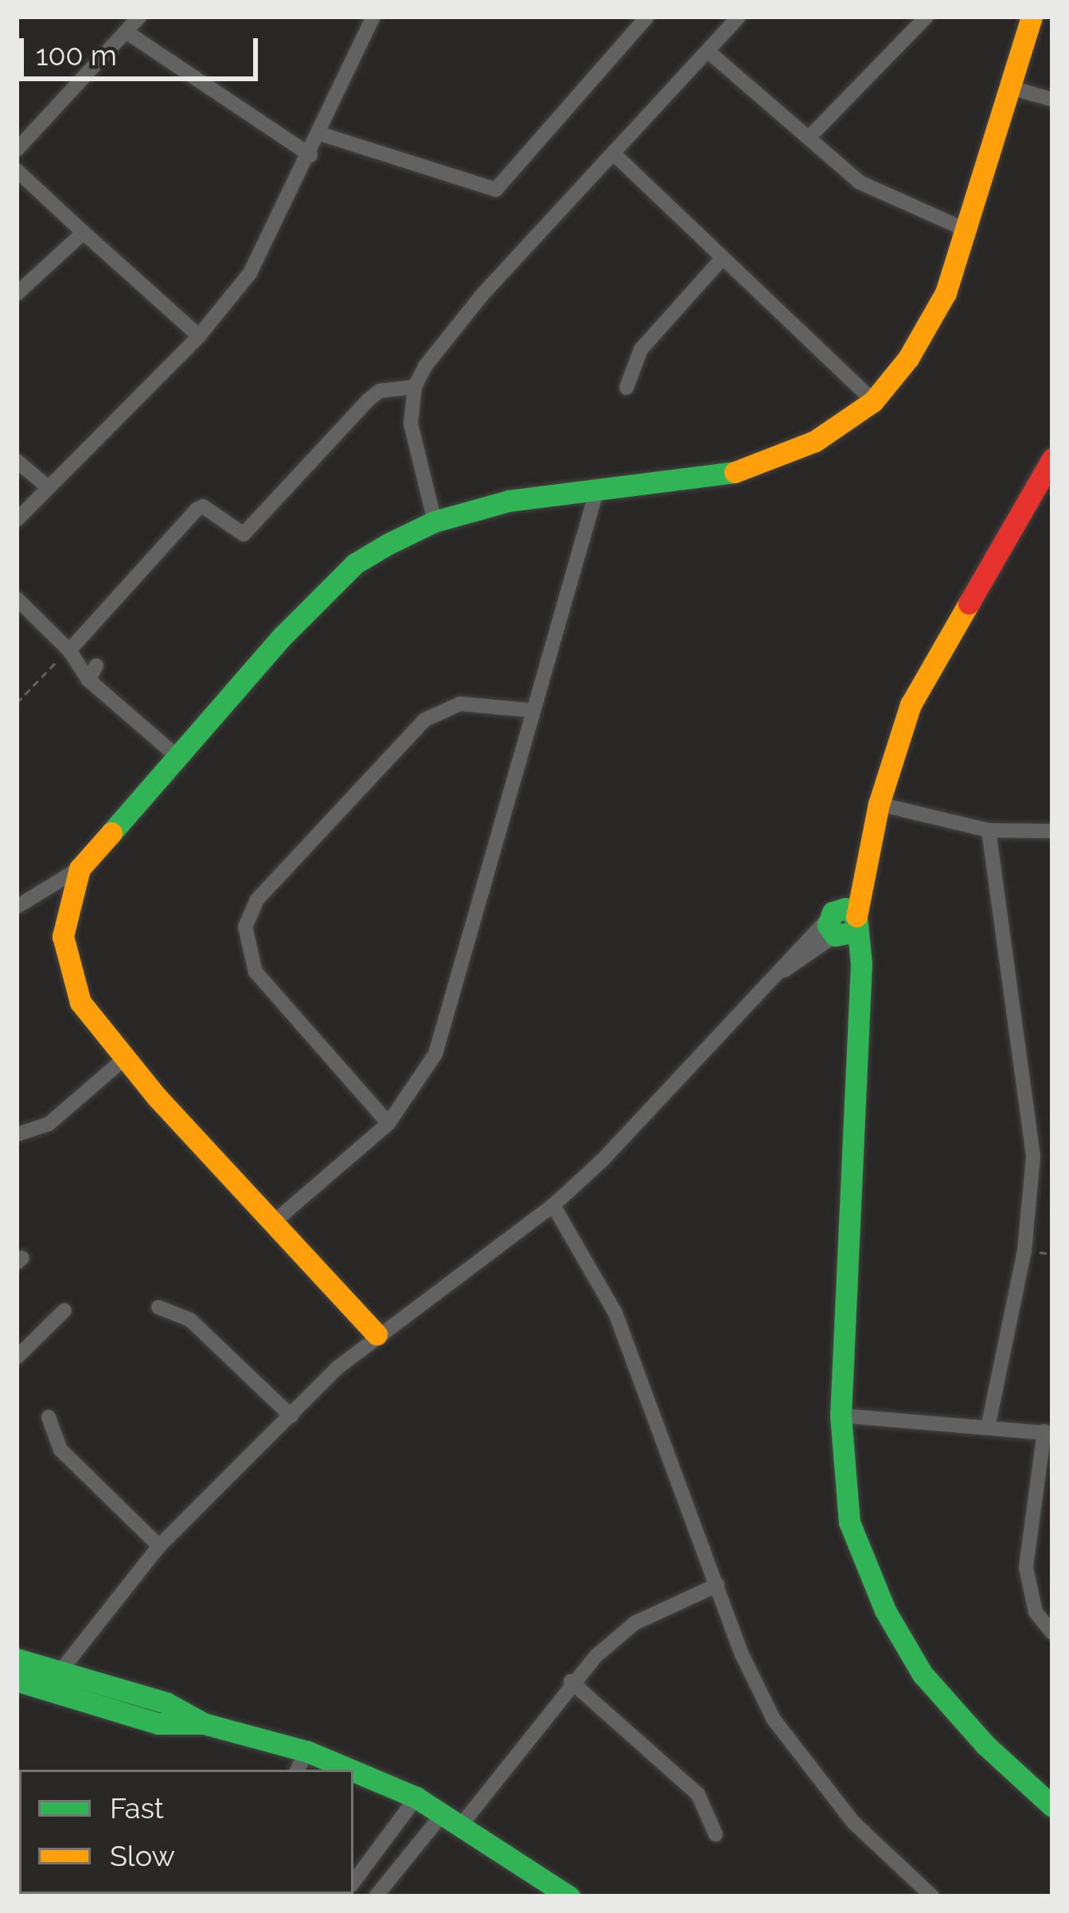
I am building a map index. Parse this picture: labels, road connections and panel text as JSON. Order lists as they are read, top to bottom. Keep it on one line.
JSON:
{"legend":["Fast","Slow"],"scale_bar":"100 m"}
